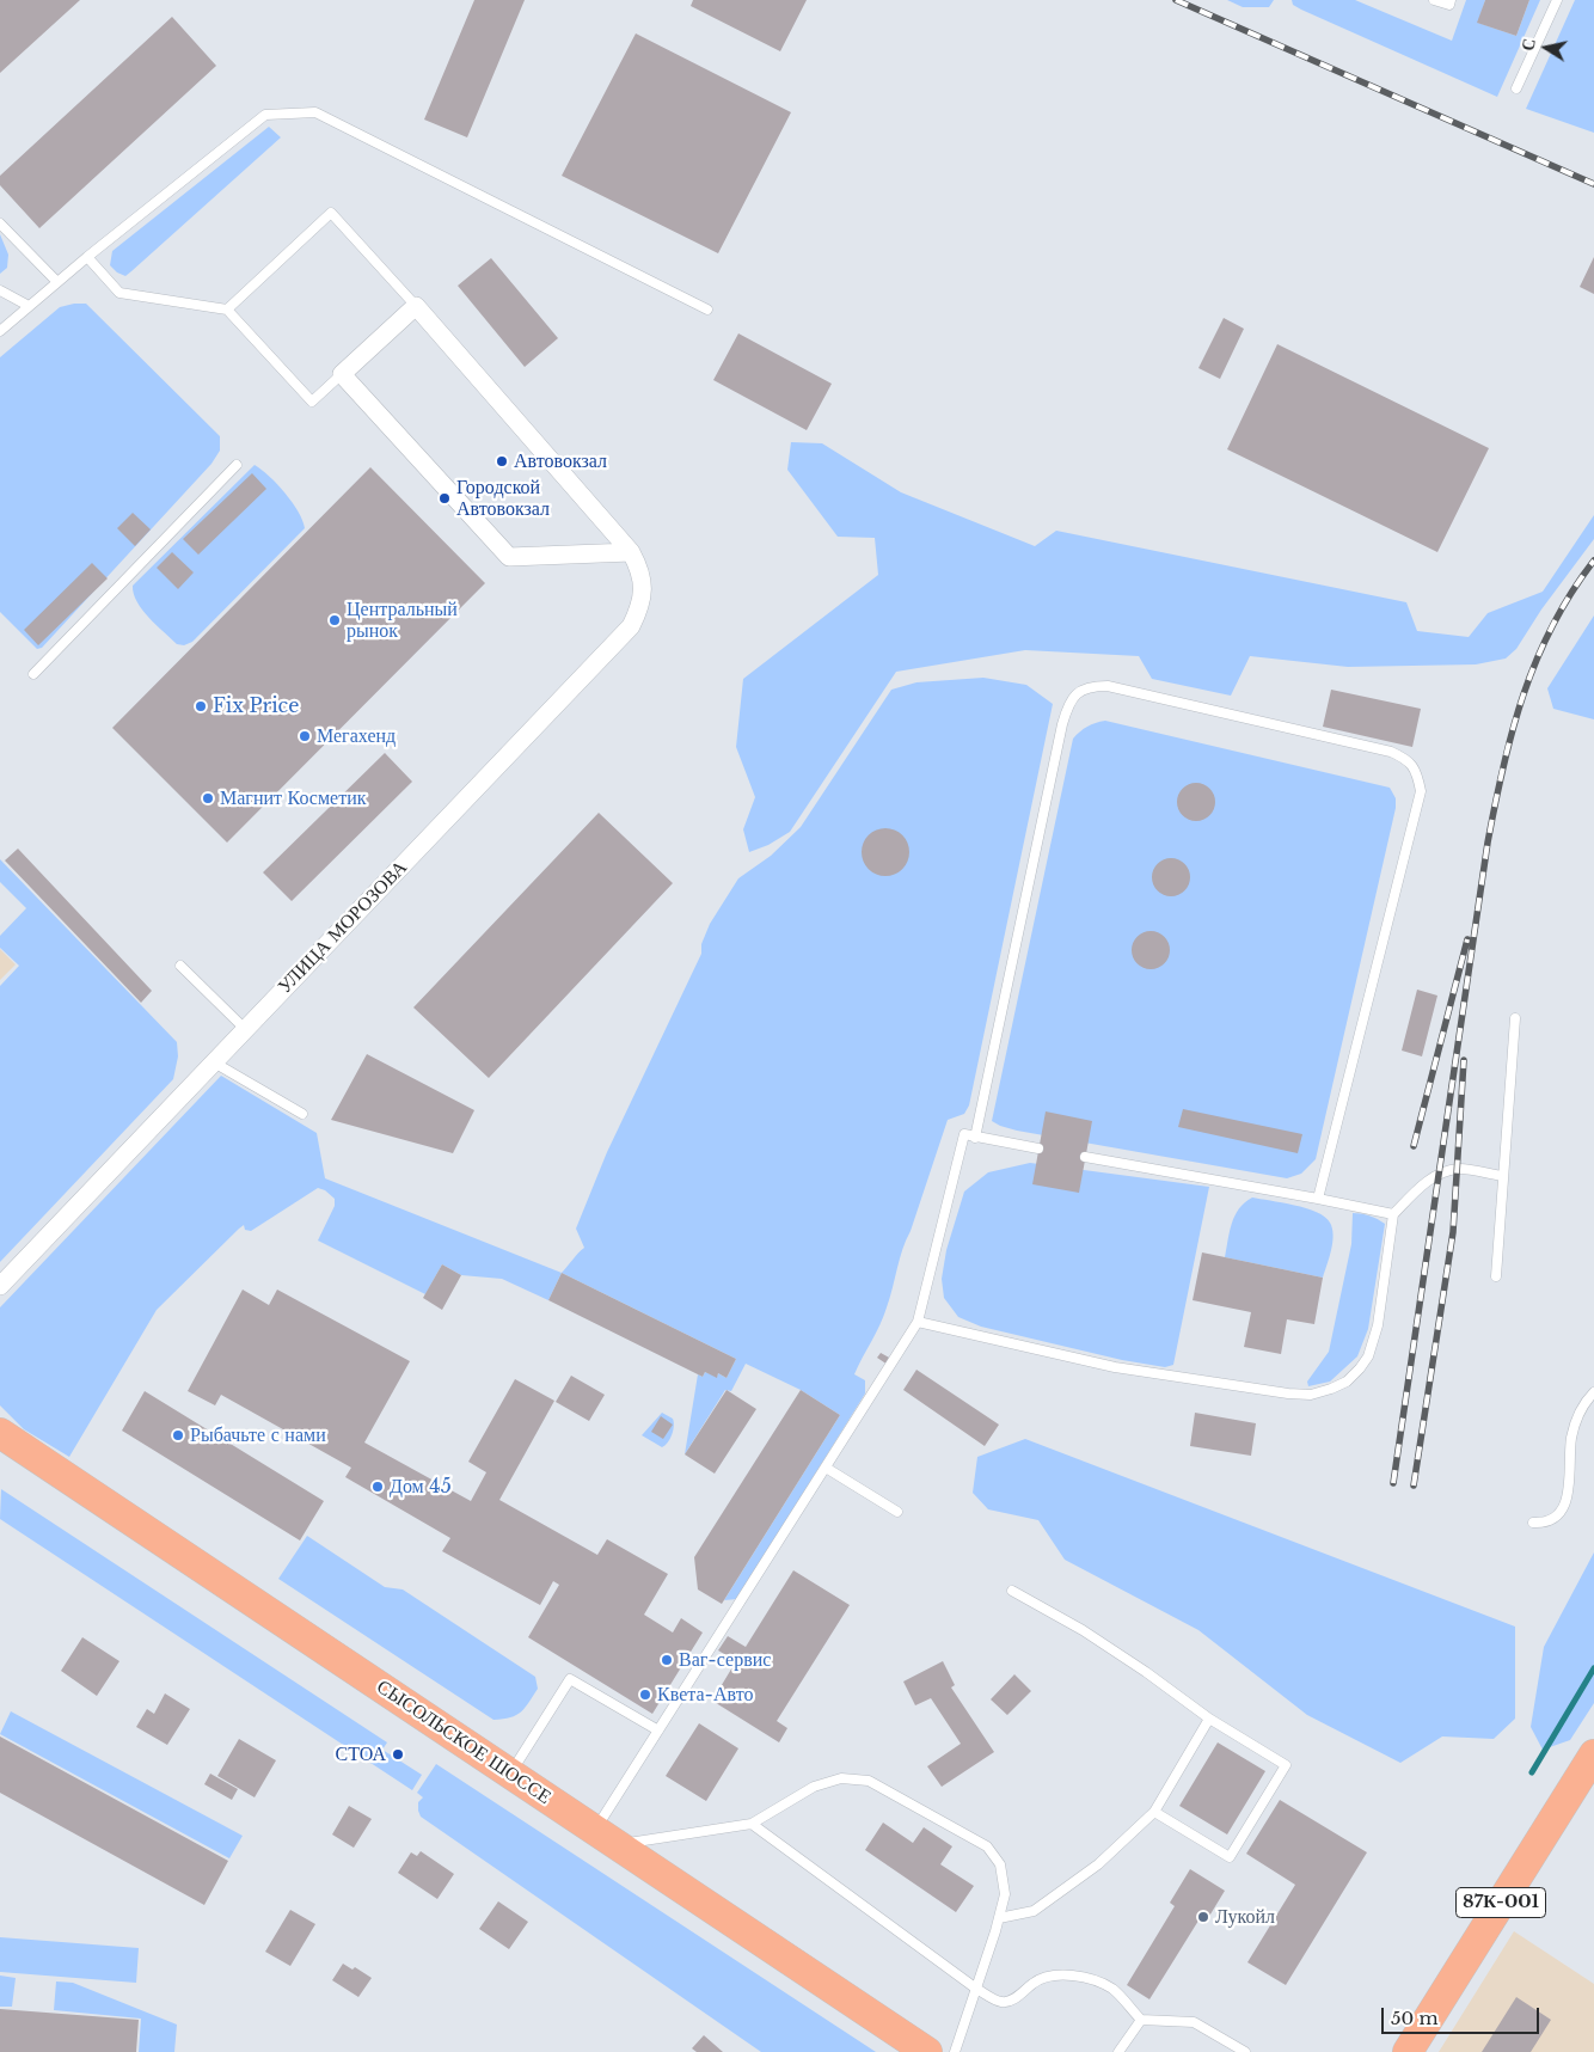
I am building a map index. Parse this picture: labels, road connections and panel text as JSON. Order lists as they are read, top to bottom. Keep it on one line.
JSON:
{"streets":{"main road":["СЫСОЛЬСКОЕ ШОССЕ","87К-001"],"street":["УЛИЦА МОРОЗОВА"]},"places":["Автовокзал","Городской Автовокзал","Центральный рынок","Fix Price","Мегахенд","Магнит Косметик","Рыбачьте с нами","Дом 45","Ваг-сервис","Квета-Авто","СТОА","Лукойл"],"scale_bar":"50 m","north":"left"}
